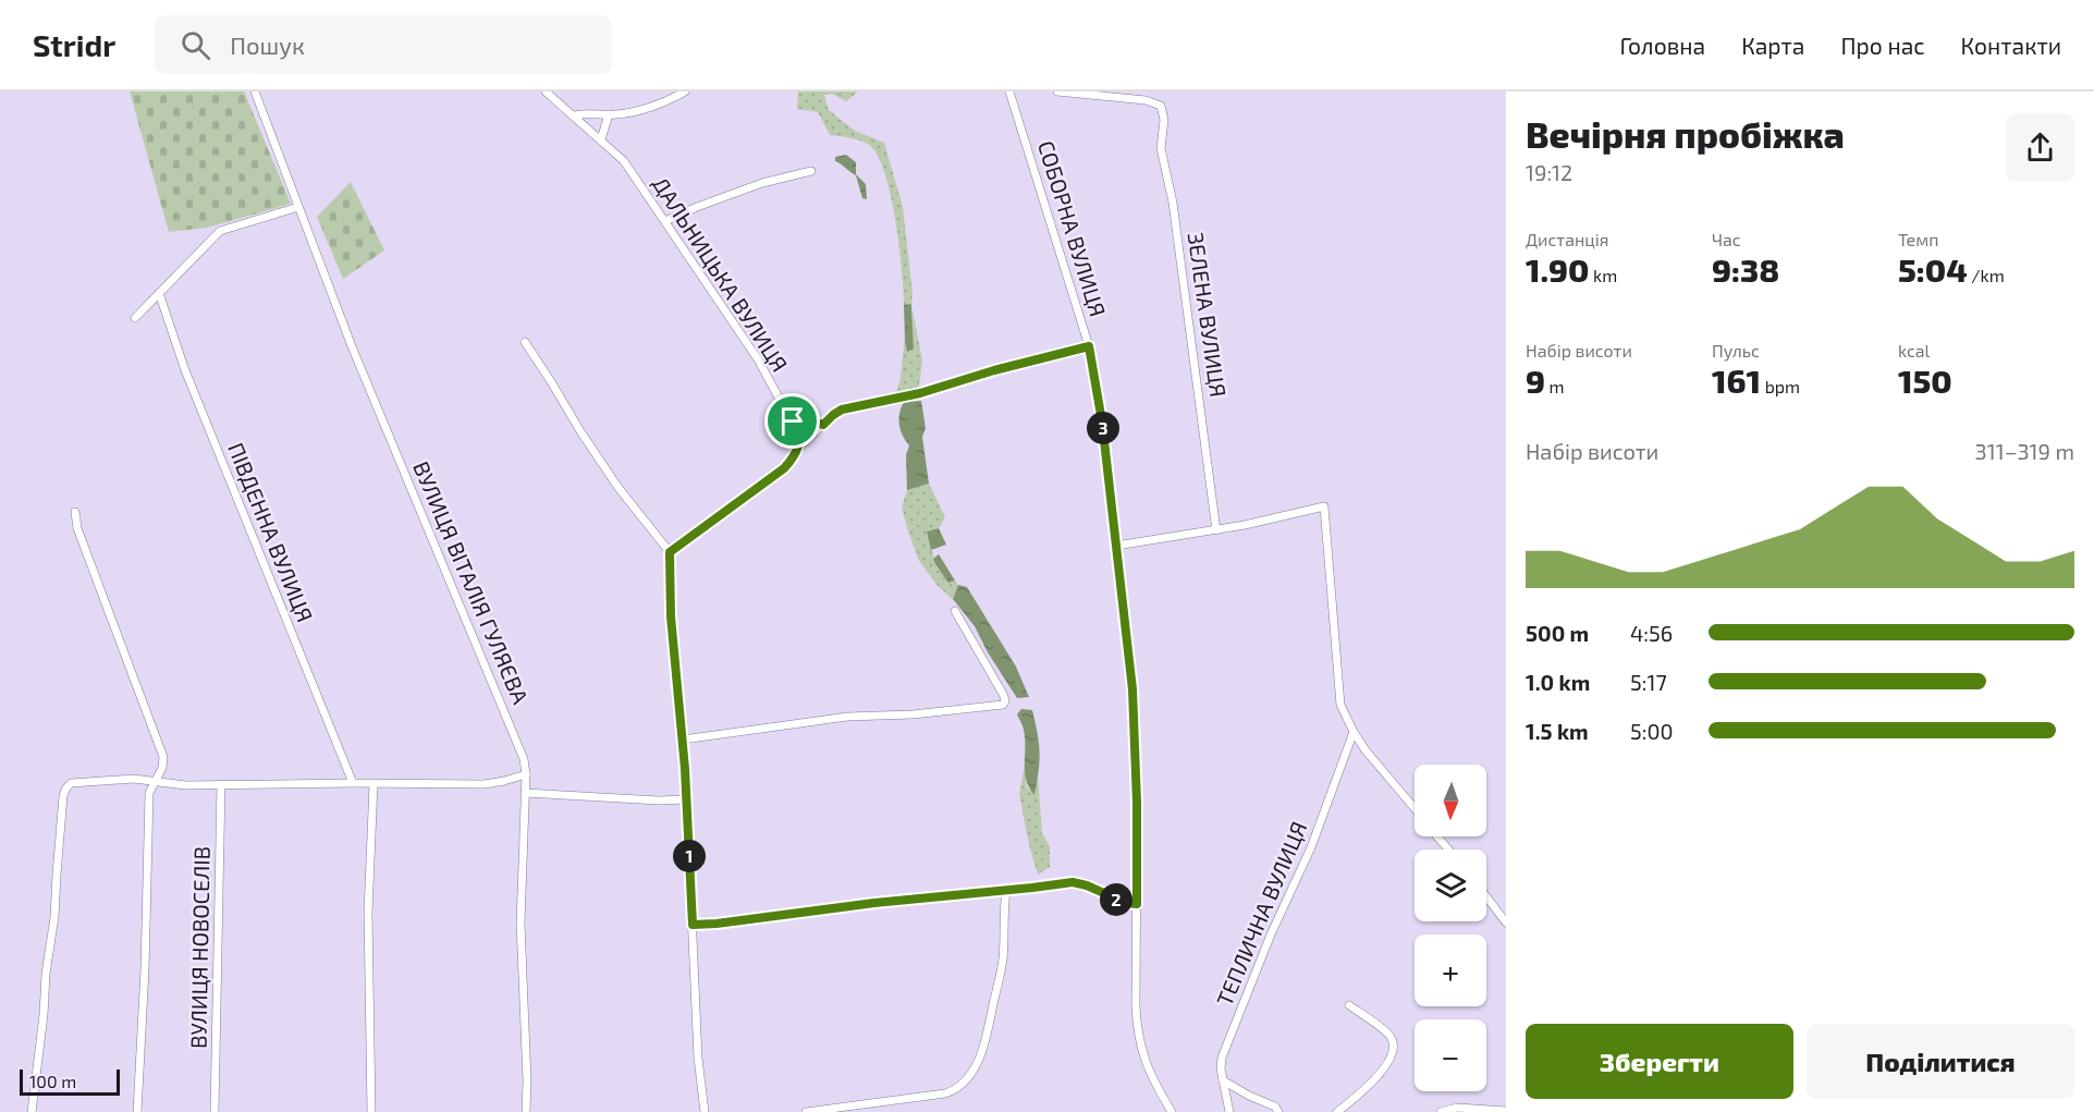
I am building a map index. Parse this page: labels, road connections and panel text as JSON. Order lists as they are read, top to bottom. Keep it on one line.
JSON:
{"streets":{"street":["СОБОРНА ВУЛИЦЯ","ДАЛЬНИЦЬКА ВУЛИЦЯ","ЗЕЛЕНА ВУЛИЦЯ","ПІВДЕННА ВУЛИЦЯ","ВУЛИЦЯ ВІТАЛІЯ ГУЛЯЄВА","ТЕПЛИЧНА ВУЛИЦЯ","ВУЛИЦЯ НОВОСЕЛІВ"]},"scale_bar":"100 m","north":"bottom","page":{"header":"Stridr","search":"Пошук","nav":["Головна","Карта","Про нас","Контакти"],"heading":["Вечірня пробіжка","19:12"],"stats":[["Дистанція","1.90 km"],["Час","9:38"],["Темп","5:04 /km"],["Набір висоти","9 m"],["Пульс","161 bpm"],["kcal","150"]],"pins":["3","1","2"],"chart":["Набір висоти","311–319 m"],"list":[{"name":"500 m","note":"4:56"},{"name":"1.0 km","note":"5:17"},{"name":"1.5 km","note":"5:00"}],"map_buttons":["+","−"],"buttons":["Зберегти","Поділитися"],"scale":"100 m"}}
